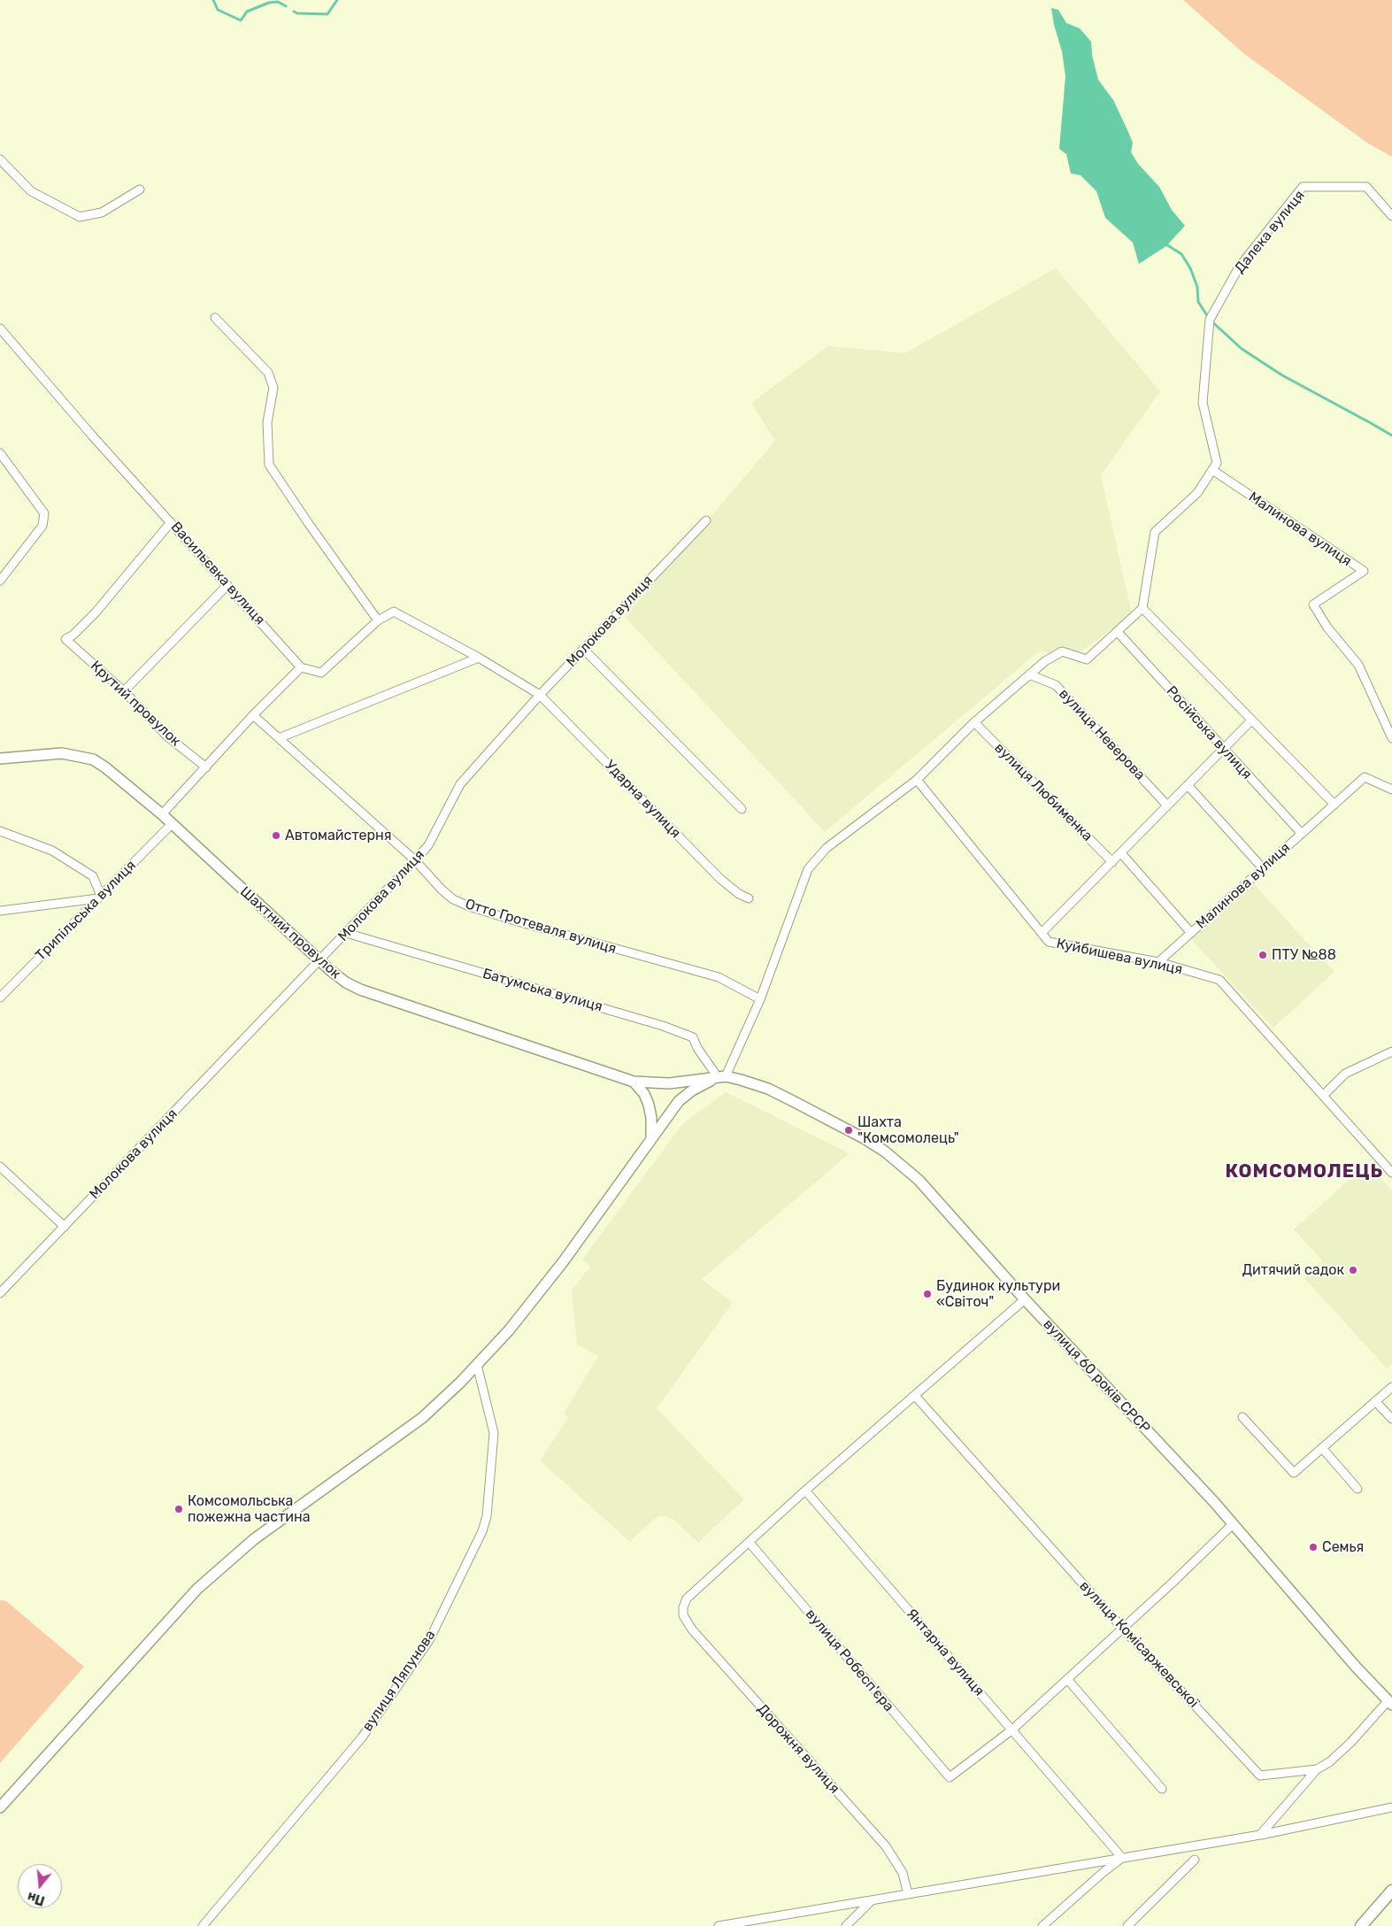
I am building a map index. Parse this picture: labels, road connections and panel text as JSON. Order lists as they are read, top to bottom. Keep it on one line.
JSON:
{"streets":{"street":["Далека вулиця","Малинова вулиця","Васильєвка вулиця","Молокова вулиця","Крутий провулок","Російська вулиця","вулиця Неверова","вулиця Любименка","Ударна вулиця","Трипільська вулиця","Отто Гротеваля вулиця","Шахтний провулок","Куйбишева вулиця","Батумська вулиця","вулиця 60 років СРСР","вулиця Комісаржевської","Янтарна вулиця","вулиця Робесп'єра","вулиця Ляпунова","Дорожня вулиця"]},"crossings":[["Далека вулиця","Малинова вулиця"],["Малинова вулиця","Російська вулиця"],["Малинова вулиця","Куйбишева вулиця"],["Васильєвка вулиця","Крутий провулок"],["Молокова вулиця","Ударна вулиця"],["Молокова вулиця","Отто Гротеваля вулиця"],["Молокова вулиця","Шахтний провулок"],["Молокова вулиця","Батумська вулиця"],["Трипільська вулиця","Шахтний провулок"],["Шахтний провулок","Батумська вулиця"],["Шахтний провулок","вулиця 60 років СРСР"],["Батумська вулиця","вулиця 60 років СРСР"],["вулиця 60 років СРСР","вулиця Комісаржевської"],["Янтарна вулиця","вулиця Робесп'єра"],["вулиця Робесп'єра","Дорожня вулиця"]],"districts":["КОМСОМОЛЕЦЬ"],"places":["Автомайстерня","ПТУ №88","Шахта \"Комсомолець\"","Дитячий садок","Будинок культури «Світоч\"","Комсомольська пожежна частина","Семья"],"north":"bottom"}
